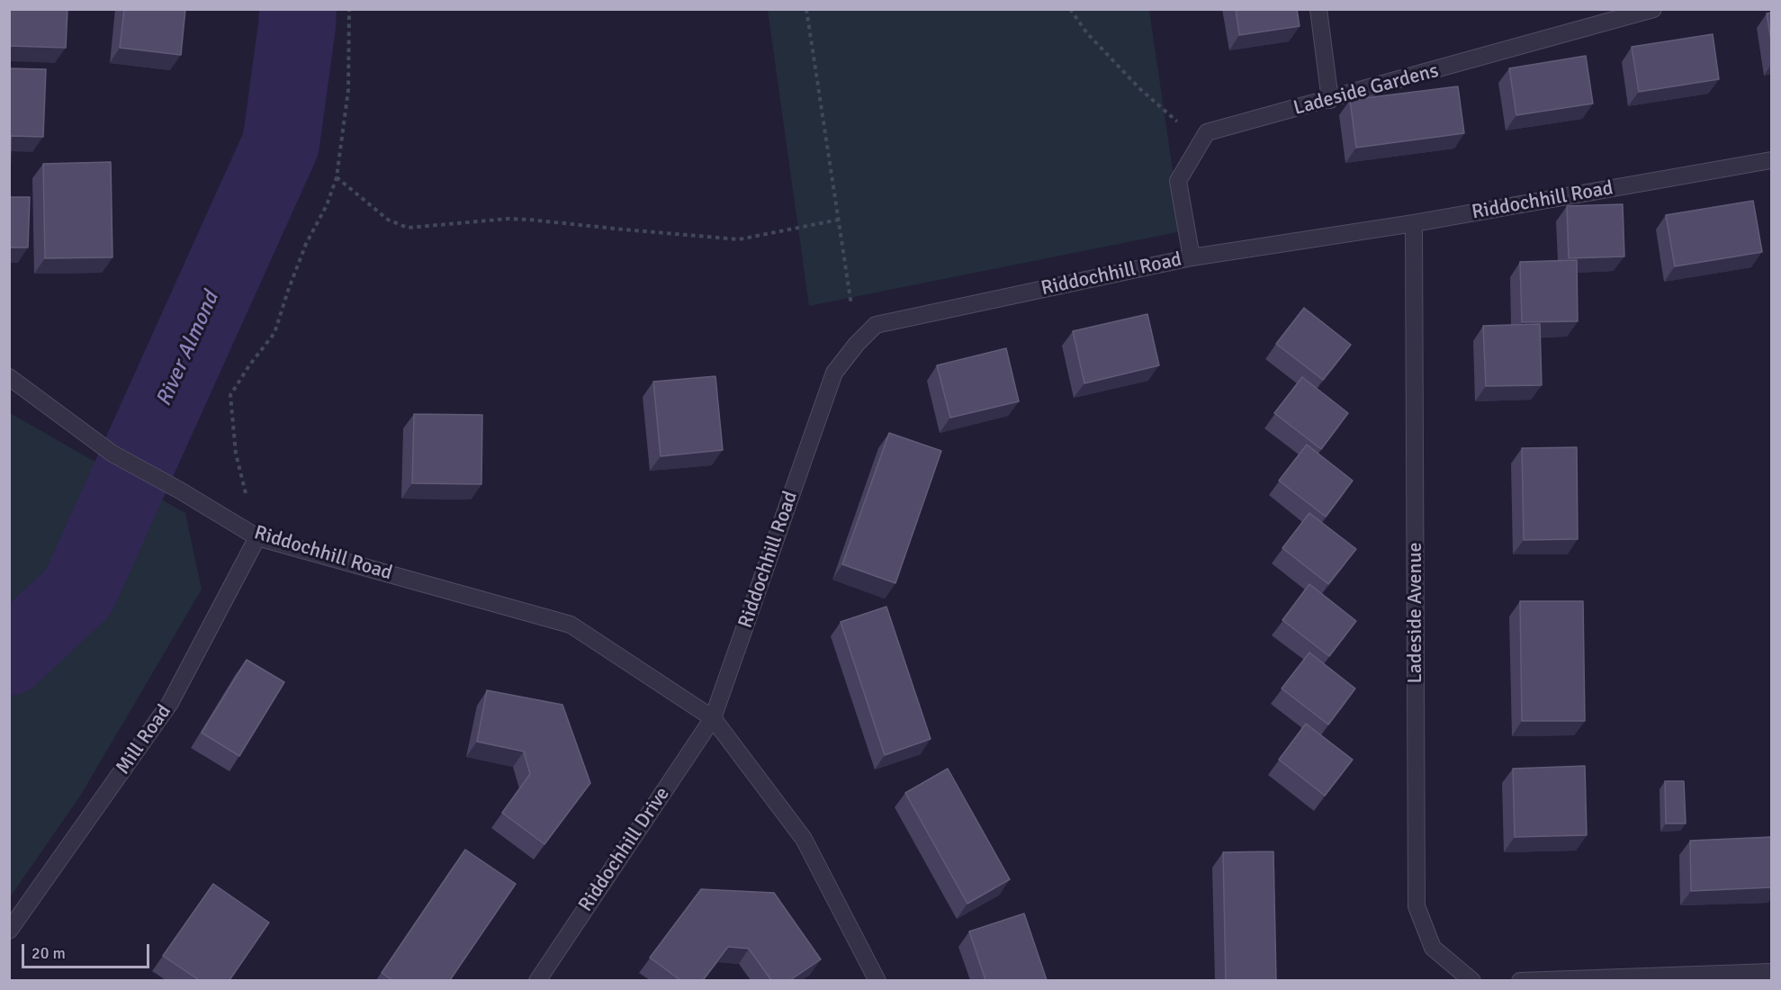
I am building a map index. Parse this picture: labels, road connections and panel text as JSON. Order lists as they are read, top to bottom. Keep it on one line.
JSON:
{"streets":{"street":["Ladeside Gardens","Riddochhill Road","Ladeside Avenue","Mill Road","Riddochhill Drive"]},"crossings":[["Ladeside Gardens","Riddochhill Road"],["Riddochhill Road","Ladeside Avenue"],["Riddochhill Road","Mill Road"],["Riddochhill Road","Riddochhill Drive"]],"water":["River Almond"],"scale_bar":"20 m"}
